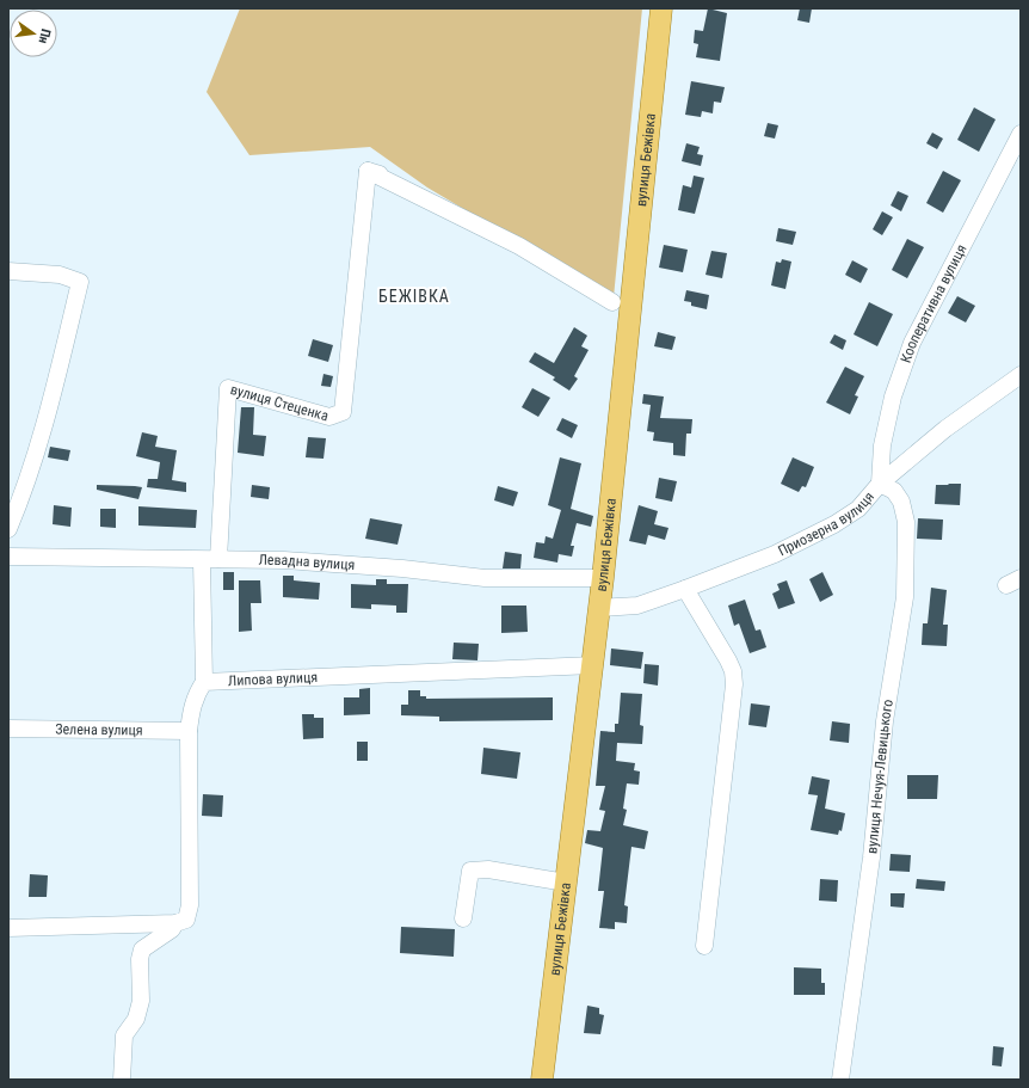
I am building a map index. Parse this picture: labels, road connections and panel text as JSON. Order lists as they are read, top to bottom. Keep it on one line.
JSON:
{"streets":{"main road":["вулиця Бежівка"],"street":["Кооперативна вулиця","вулиця Стеценка","Приозерна вулиця","Левадна вулиця","Липова вулиця","Зелена вулиця","вулиця Нечуя-Левицького"]},"crossings":[["вулиця Бежівка","Приозерна вулиця"],["вулиця Бежівка","Левадна вулиця"],["вулиця Бежівка","Липова вулиця"],["Кооперативна вулиця","Приозерна вулиця"],["Кооперативна вулиця","вулиця Нечуя-Левицького"],["вулиця Стеценка","Левадна вулиця"],["Приозерна вулиця","вулиця Нечуя-Левицького"]],"districts":["БЕЖІВКА"],"north":"right"}
